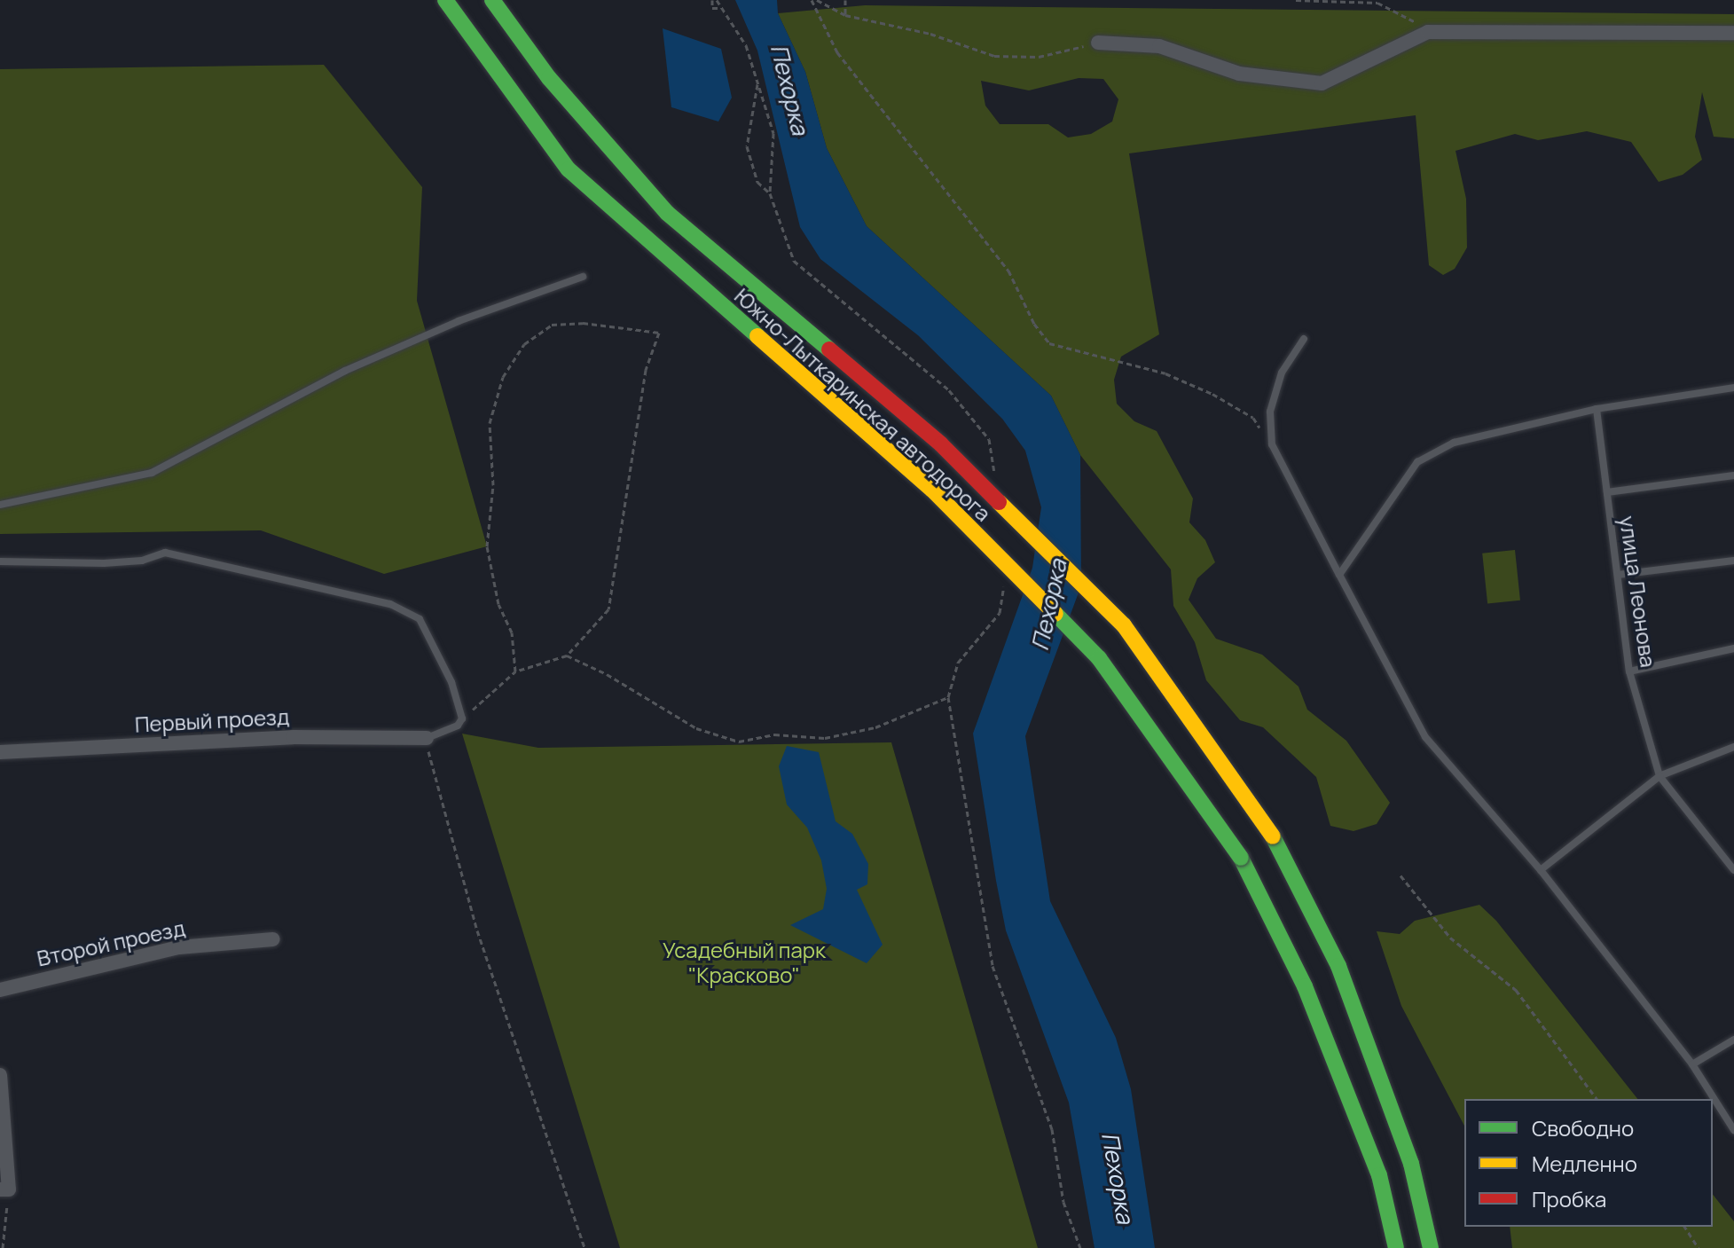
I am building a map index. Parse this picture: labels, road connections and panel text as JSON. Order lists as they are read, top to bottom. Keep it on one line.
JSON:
{"streets":{"main road":["Южно-Лыткаринская автодорога"],"street":["Первый проезд","Второй проезд"],"lane":["улица Леонова"]},"water":["Пехорка"],"parks":["Усадебный парк \"Красково\""],"legend":["Свободно","Медленно","Пробка"]}
